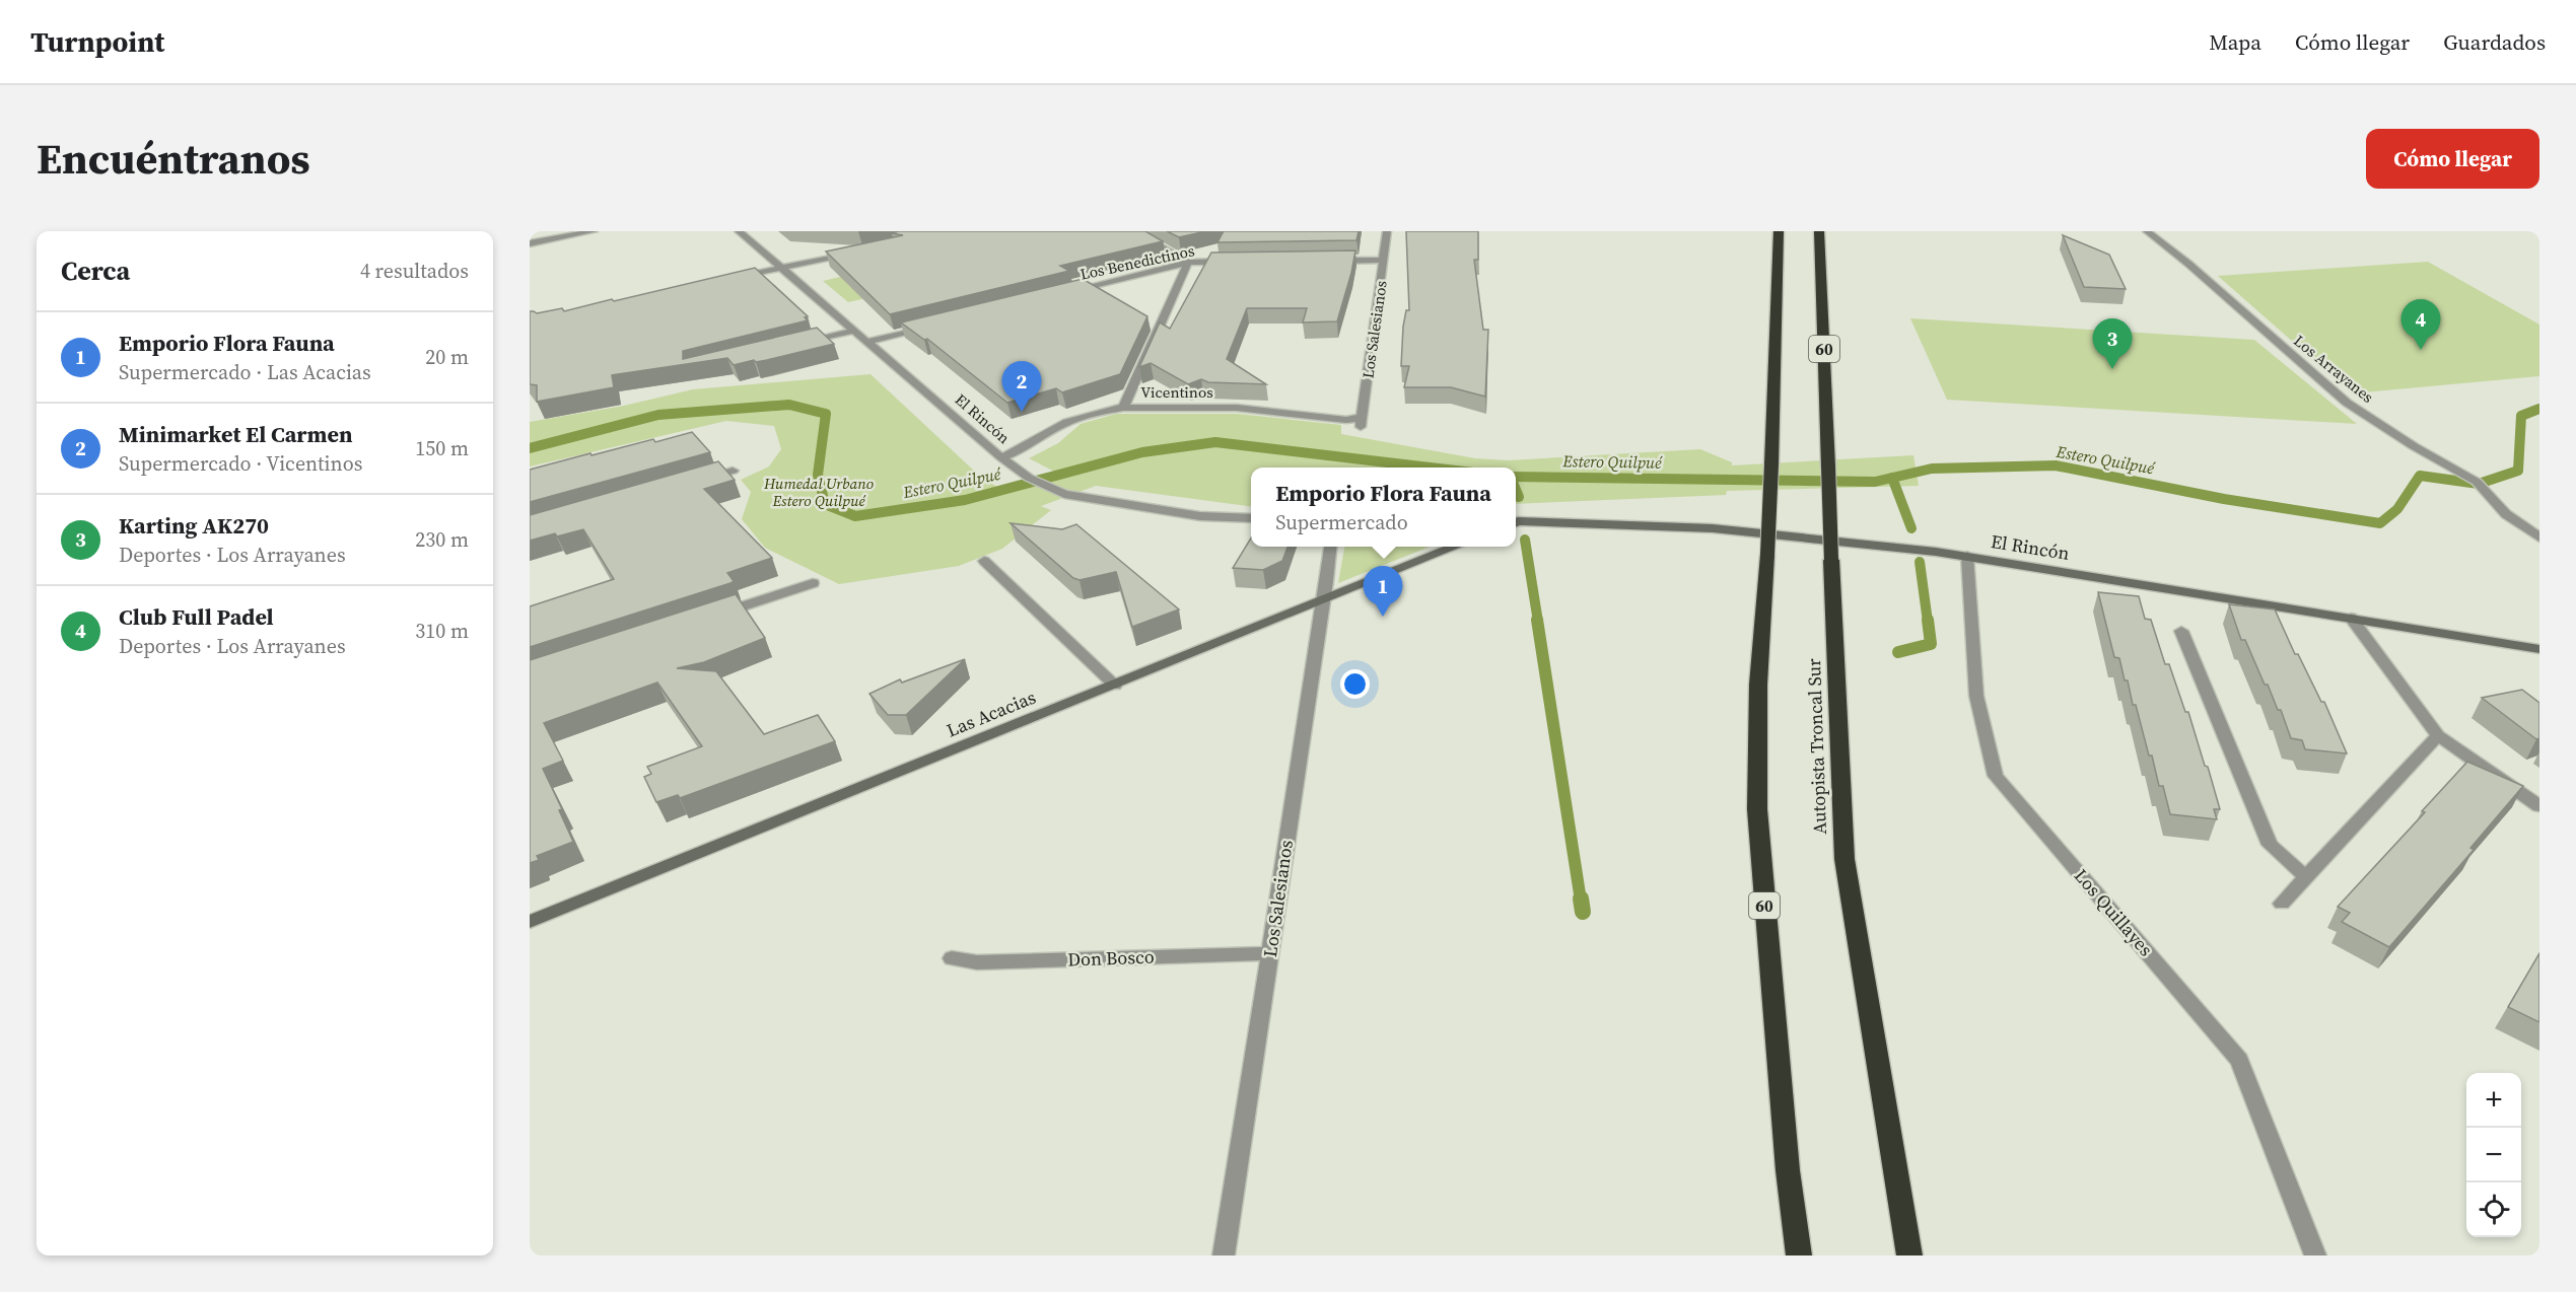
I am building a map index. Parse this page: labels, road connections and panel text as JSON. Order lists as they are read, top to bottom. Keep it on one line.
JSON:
{"streets":{"highway":["60","Autopista Troncal Sur"],"street":["Los Benedictinos","Los Salesianos","Los Arrayanes","Vicentinos","El Rincón","Las Acacias","Los Quillayes","Don Bosco"]},"crossings":[["Los Salesianos","Vicentinos"],["Los Salesianos","Las Acacias"],["Los Salesianos","Don Bosco"],["Vicentinos","El Rincón"],["El Rincón","Los Quillayes"]],"water":["Estero Quilpué"],"parks":["Humedal Urbano Estero Quilpué"],"page":{"header":"Turnpoint","nav":["Mapa","Cómo llegar","Guardados"],"title":"Encuéntranos","buttons":"Cómo llegar","heading":["Cerca","4 resultados"],"pins":["4","3","2","1"],"list":[{"mark":"1","name":"Emporio Flora Fauna","note":"Supermercado · Las Acacias","value":"20 m"},{"mark":"2","name":"Minimarket El Carmen","note":"Supermercado · Vicentinos","value":"150 m"},{"mark":"3","name":"Karting AK270","note":"Deportes · Los Arrayanes","value":"230 m"},{"mark":"4","name":"Club Full Padel","note":"Deportes · Los Arrayanes","value":"310 m"}],"popup":["Emporio Flora Fauna","Supermercado"],"map_buttons":["+","−"]}}
